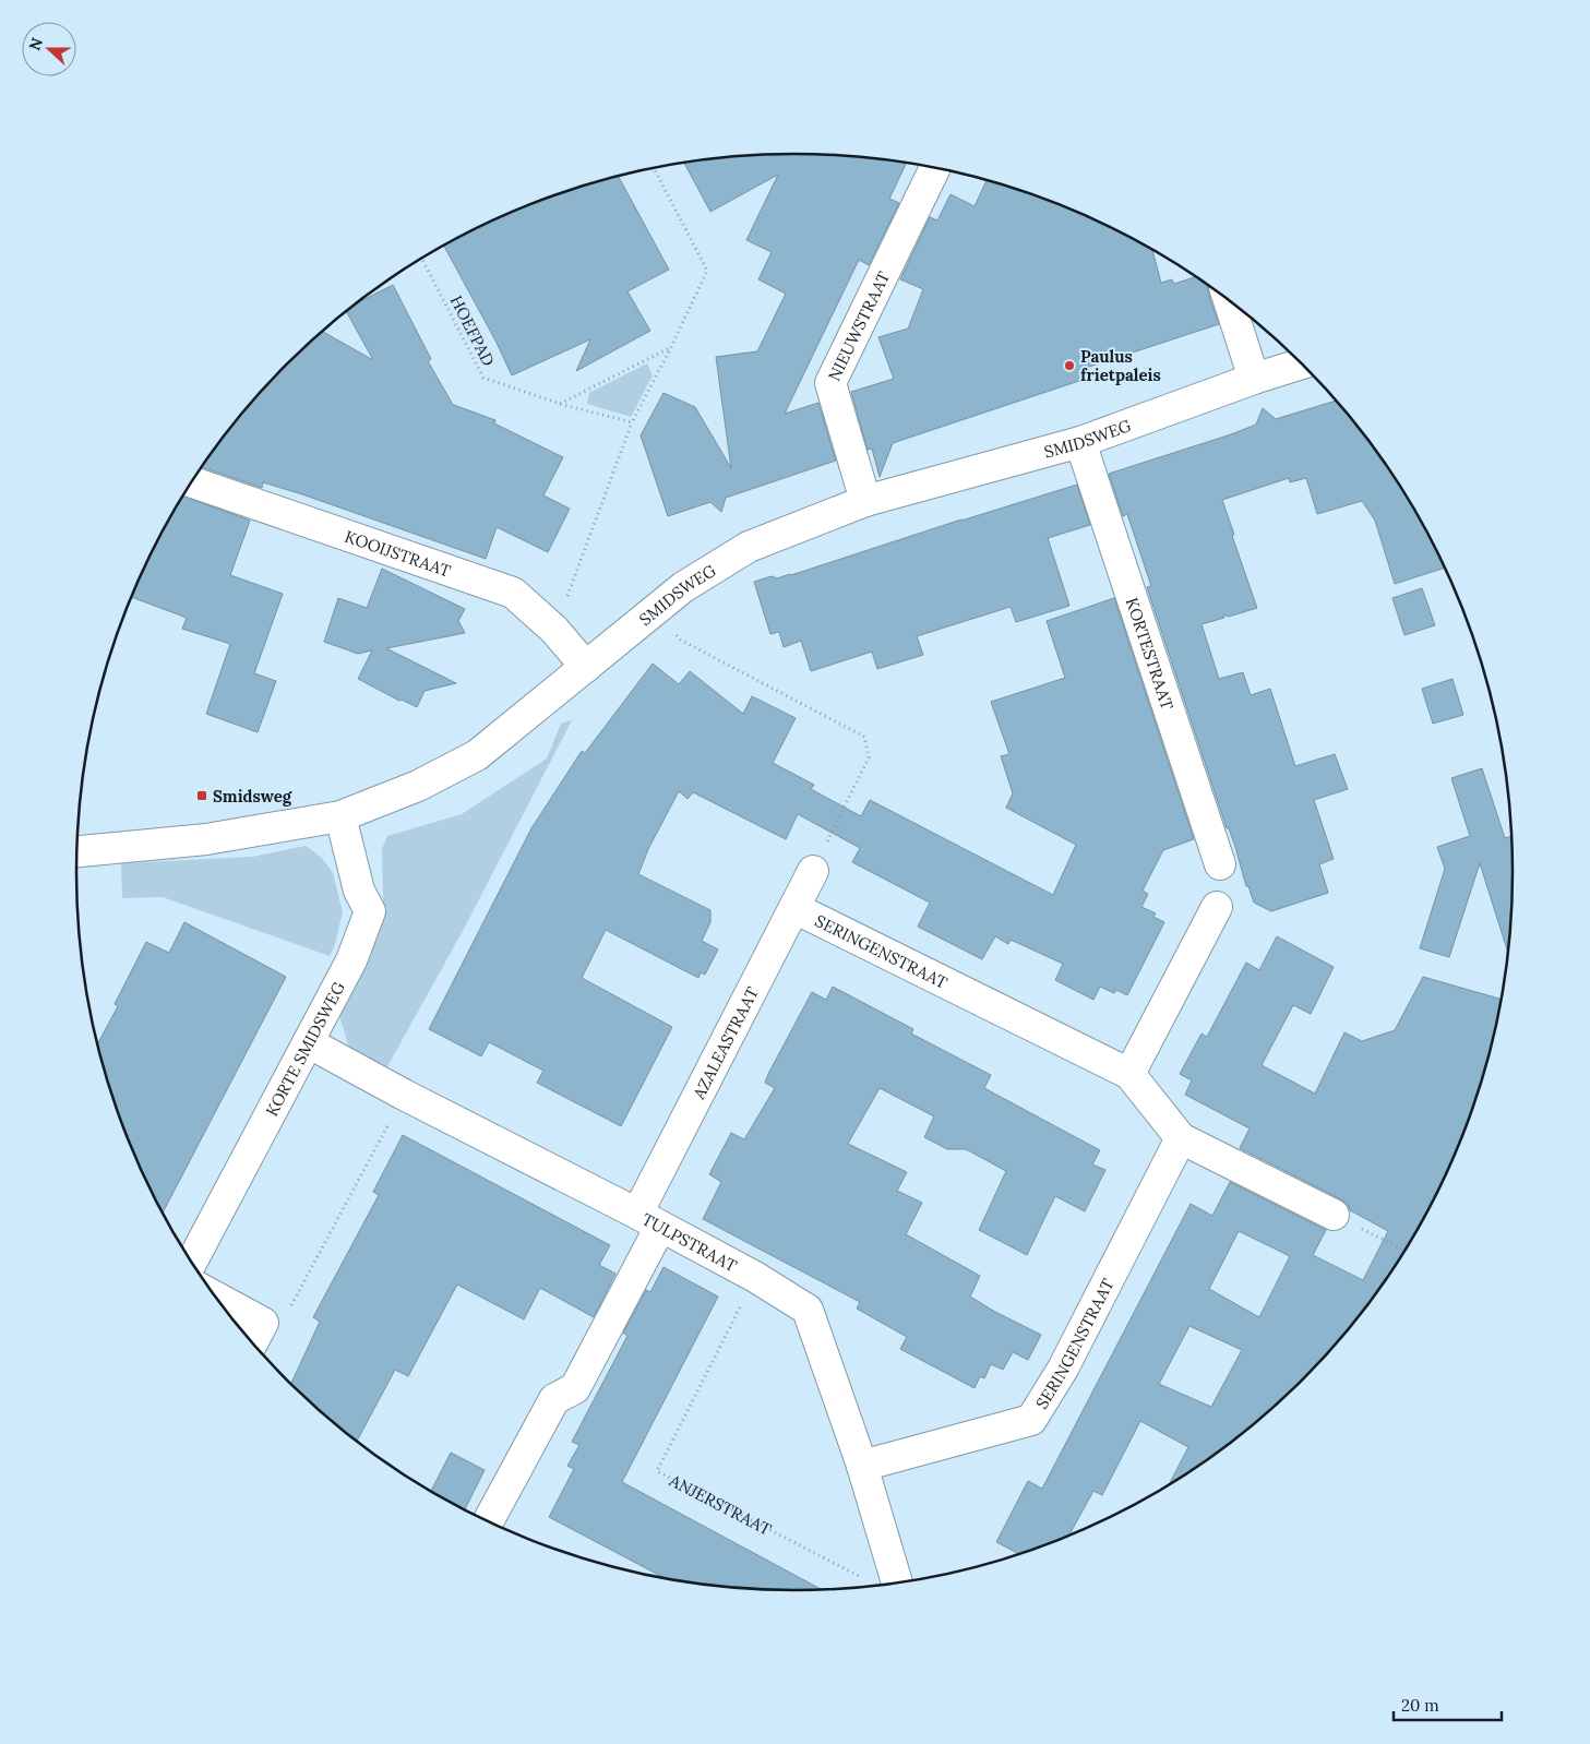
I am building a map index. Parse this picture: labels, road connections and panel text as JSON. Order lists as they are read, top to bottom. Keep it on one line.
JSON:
{"streets":{"street":["NIEUWSTRAAT","SMIDSWEG","KOOIJSTRAAT","KORTESTRAAT","SERINGENSTRAAT","AZALEASTRAAT","KORTE SMIDSWEG","TULPSTRAAT"],"path":["HOEFPAD","ANJERSTRAAT"]},"crossings":[["NIEUWSTRAAT","SMIDSWEG"],["SMIDSWEG","KOOIJSTRAAT"],["SMIDSWEG","KORTESTRAAT"],["SMIDSWEG","KORTE SMIDSWEG"],["SERINGENSTRAAT","AZALEASTRAAT"],["SERINGENSTRAAT","TULPSTRAAT"],["AZALEASTRAAT","TULPSTRAAT"],["KORTE SMIDSWEG","TULPSTRAAT"],["TULPSTRAAT","ANJERSTRAAT"]],"places":{"other":["Paulus frietpaleis"],"transit":["Smidsweg"]},"scale_bar":"20 m","north":"left"}
